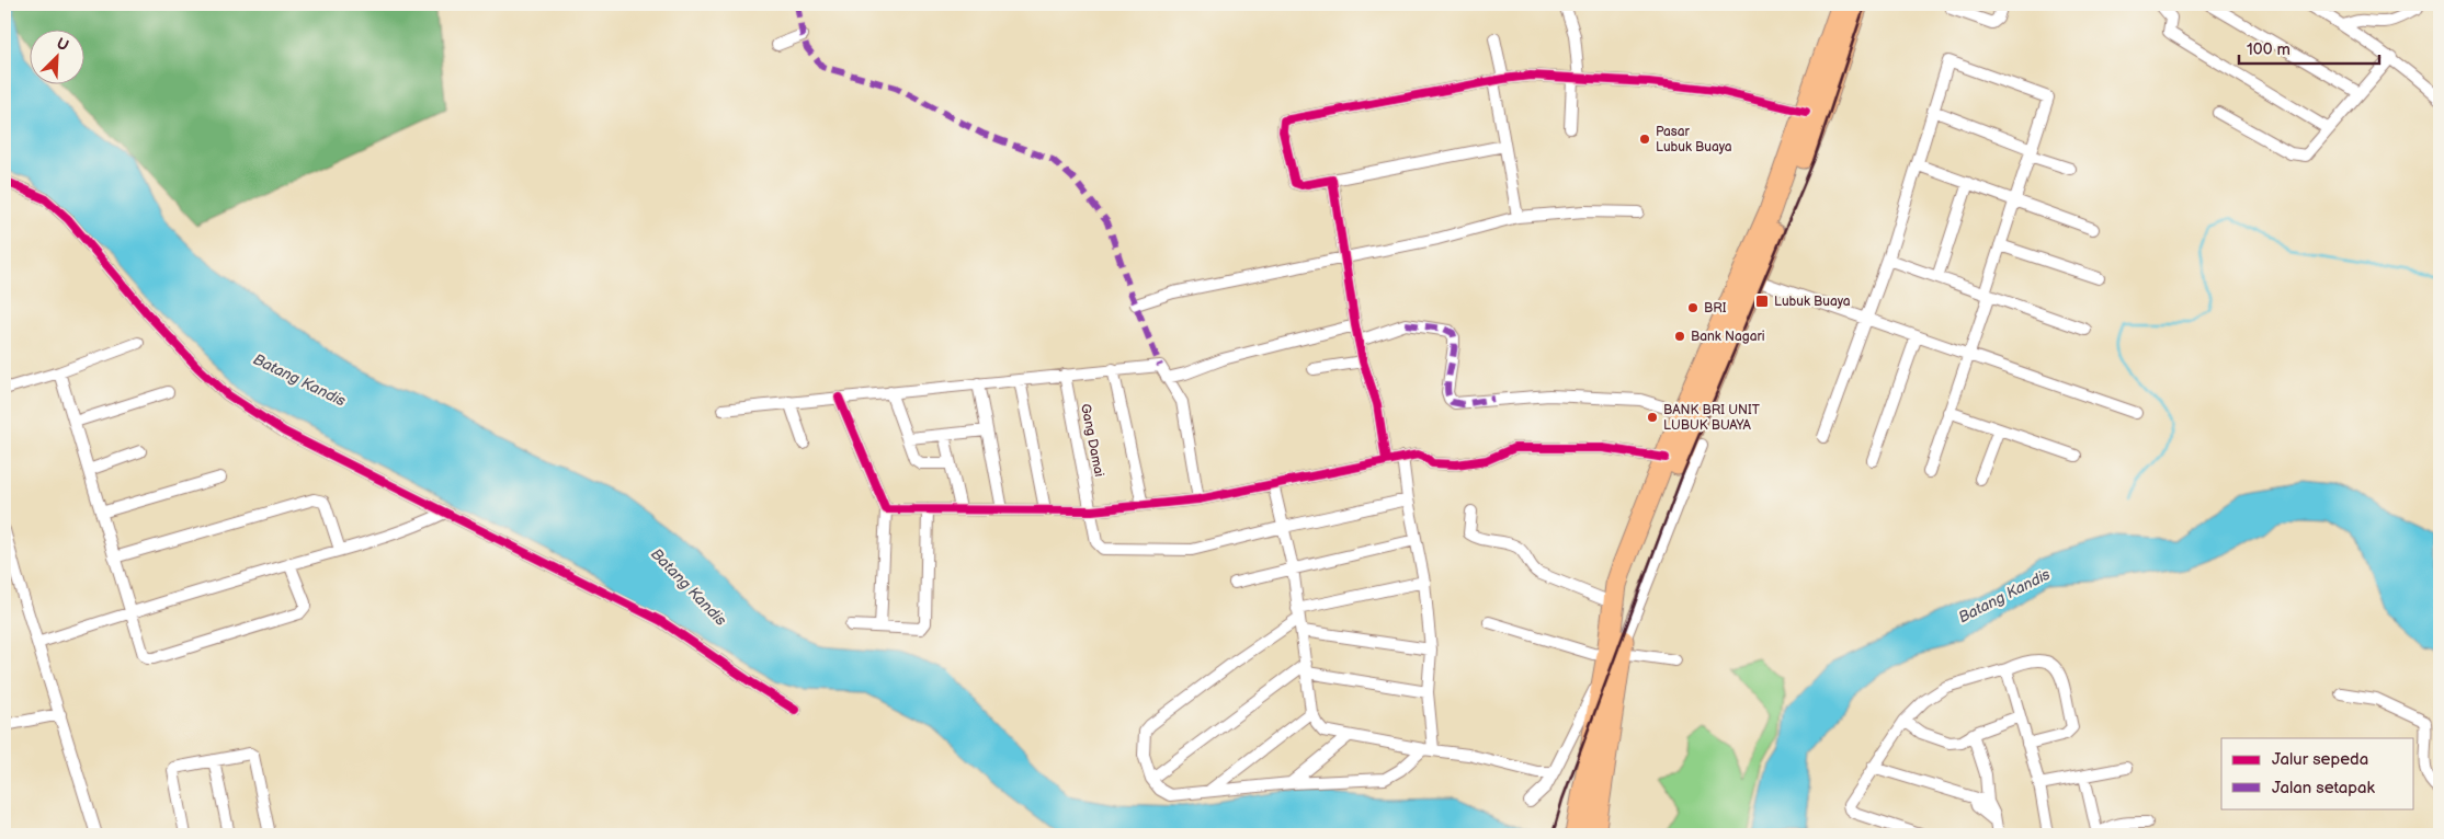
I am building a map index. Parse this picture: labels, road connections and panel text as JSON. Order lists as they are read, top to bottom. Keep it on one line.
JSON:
{"streets":{"street":["Gang Damai"]},"water":["Batang Kandis"],"places":{"other":["Pasar Lubuk Buaya","BRI","Bank Nagari","BANK BRI UNIT LUBUK BUAYA"],"transit":["Lubuk Buaya"]},"legend":["Jalur sepeda","Jalan setapak"],"scale_bar":"100 m","north":"top right"}
